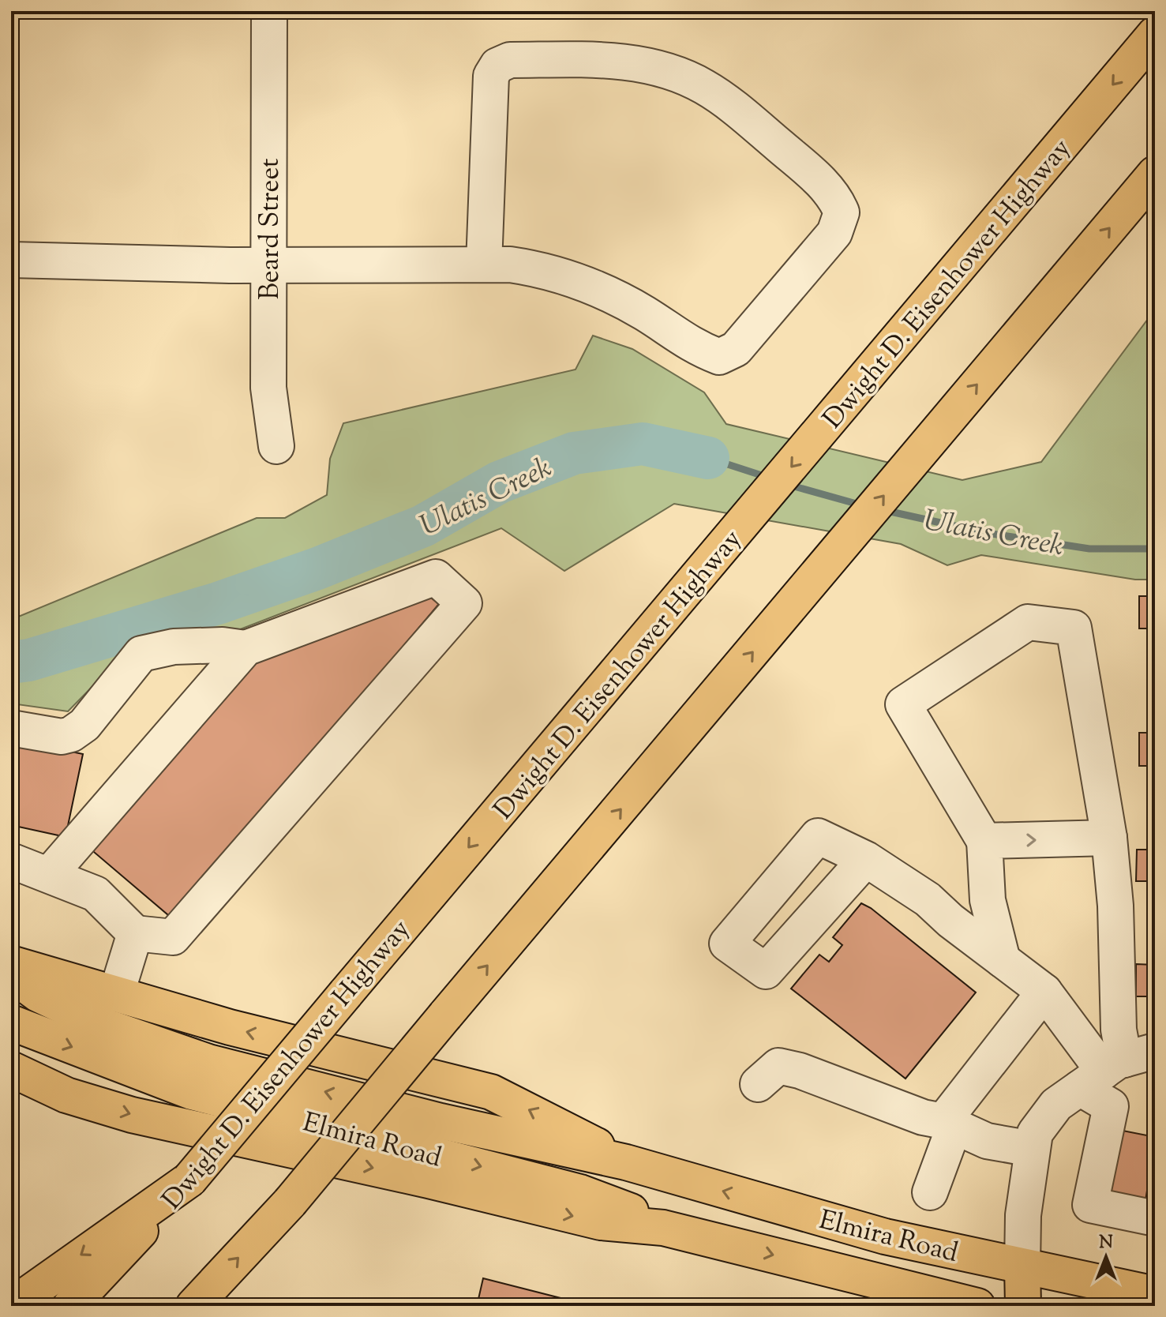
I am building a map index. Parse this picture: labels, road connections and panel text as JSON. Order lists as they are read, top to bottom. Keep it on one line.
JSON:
{"streets":{"main road":["Dwight D. Eisenhower Highway","Elmira Road"],"street":["Beard Street"]},"water":["Ulatis Creek"],"north":"top"}
